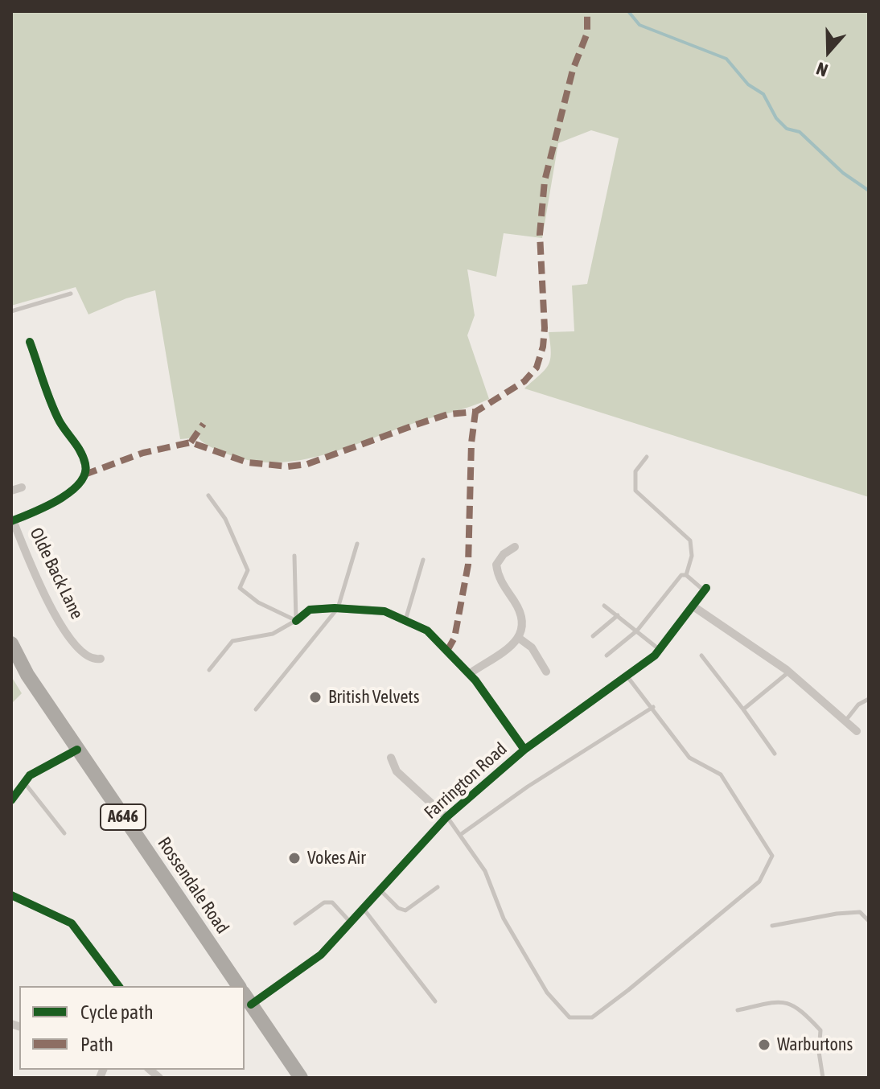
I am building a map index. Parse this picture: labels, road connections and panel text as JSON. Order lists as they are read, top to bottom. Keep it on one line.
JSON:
{"streets":{"highway":["A646","Rossendale Road"],"street":["Olde Back Lane","Farrington Road"]},"places":["British Velvets","Vokes Air","Warburtons"],"legend":["Cycle path","Path"],"north":"bottom"}
